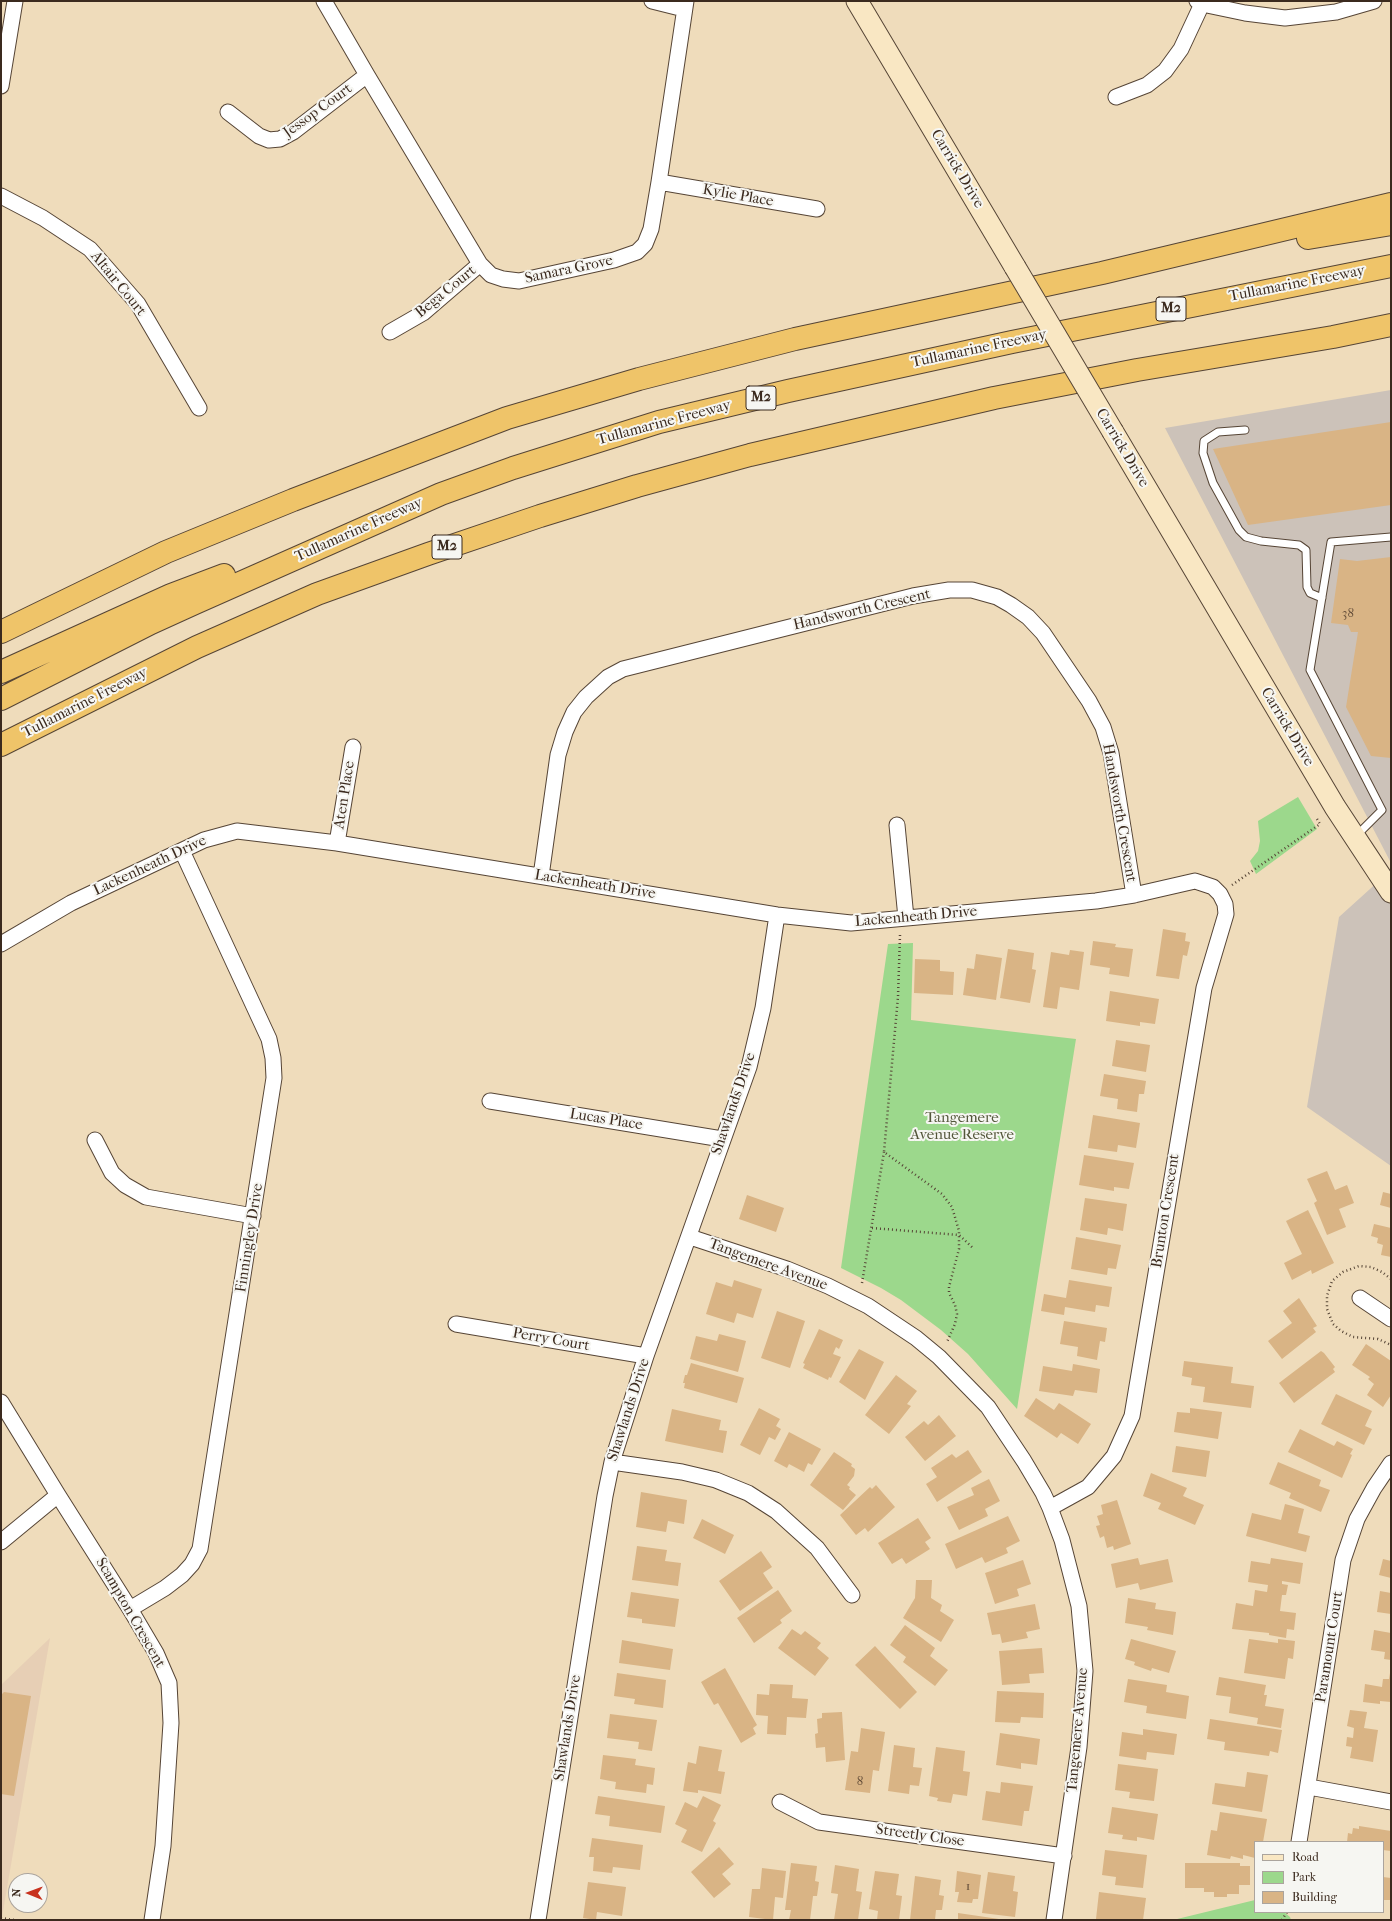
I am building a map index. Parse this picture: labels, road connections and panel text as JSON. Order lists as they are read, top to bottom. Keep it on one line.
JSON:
{"streets":{"highway":["Tullamarine Freeway","M2"],"street":["Jessop Court","Carrick Drive","Kylie Place","Samara Grove","Altair Court","Bega Court","Handsworth Crescent","Aten Place","Lackenheath Drive","Shawlands Drive","Lucas Place","Brunton Crescent","Finningley Drive","Tangemere Avenue","Perry Court","Scampton Crescent","Paramount Court","Streetly Close"]},"crossings":[["Jessop Court","Samara Grove"],["Kylie Place","Samara Grove"],["Samara Grove","Bega Court"],["Handsworth Crescent","Lackenheath Drive"],["Aten Place","Lackenheath Drive"],["Lackenheath Drive","Shawlands Drive"],["Lackenheath Drive","Brunton Crescent"],["Lackenheath Drive","Finningley Drive"],["Shawlands Drive","Lucas Place"],["Shawlands Drive","Tangemere Avenue"],["Shawlands Drive","Perry Court"],["Brunton Crescent","Tangemere Avenue"],["Finningley Drive","Scampton Crescent"],["Tangemere Avenue","Streetly Close"]],"parks":["Tangemere Avenue Reserve"],"house_numbers":["38","8","1"],"legend":["Road","Park","Building"],"north":"left"}
